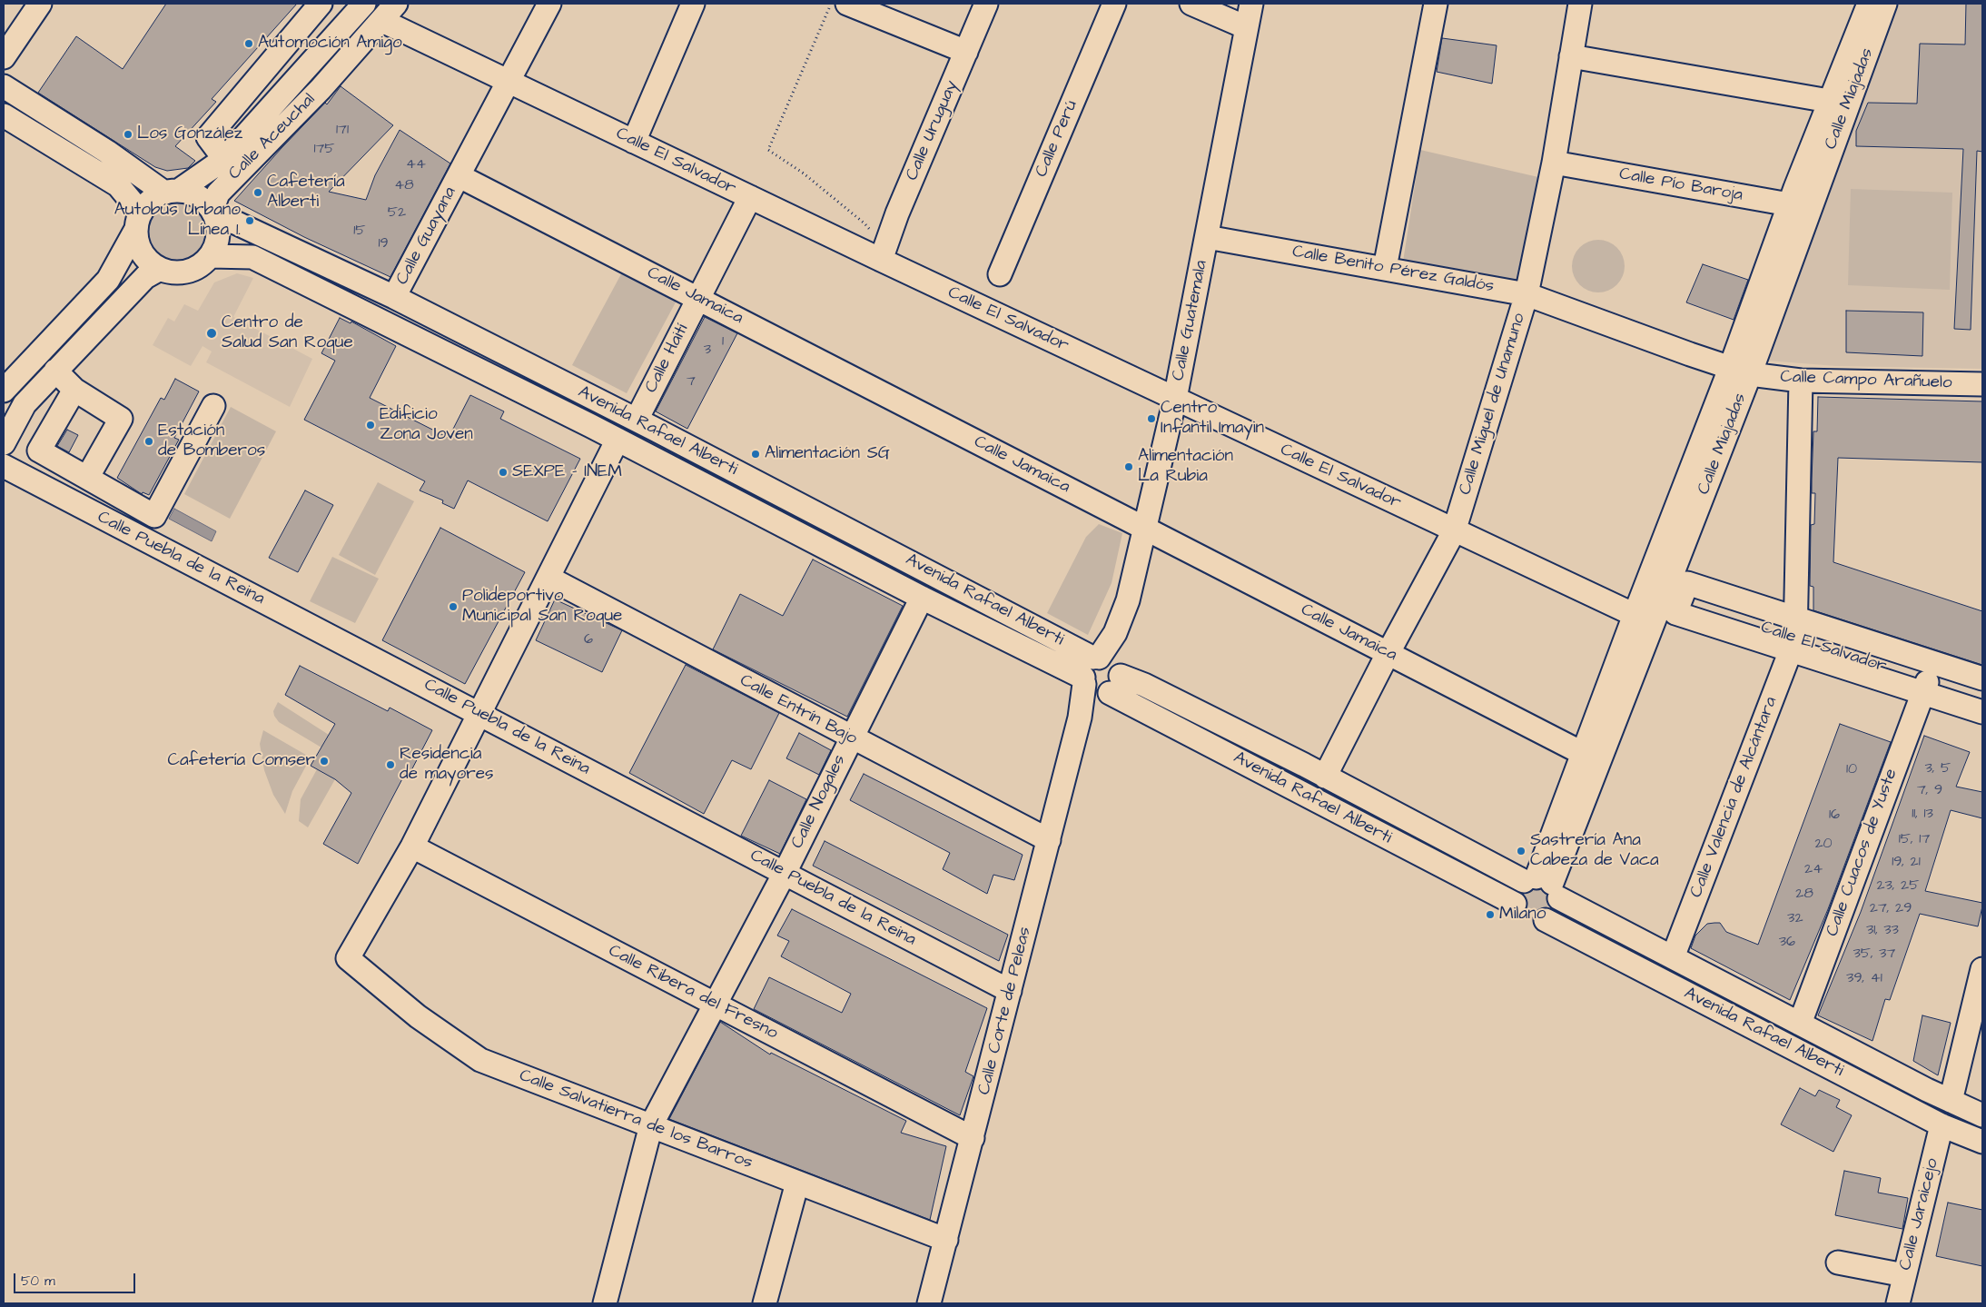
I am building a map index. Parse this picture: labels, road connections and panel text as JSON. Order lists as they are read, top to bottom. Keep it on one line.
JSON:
{"streets":{"street":["Calle Miajadas","Calle Uruguay","Calle Aceuchal","Calle Perú","Calle El Salvador","Calle Pío Baroja","Calle Guayana","Calle Benito Pérez Galdós","Calle Jamaica","Calle Guatemala","Calle Haití","Calle Campo Arañuelo","Calle Miguel de Unamuno","Avenida Rafael Alberti","Calle Puebla de la Reina","Calle Entrín Bajo","Calle Valencia de Alcántara","Calle Nogales","Calle Cuacos de Yuste","Calle Ribera del Fresno","Calle Corte de Peleas","Calle Salvatierra de los Barros","Calle Jaraicejo"]},"crossings":[["Calle Miajadas","Calle El Salvador"],["Calle Miajadas","Calle Pío Baroja"],["Calle Miajadas","Calle Benito Pérez Galdós"],["Calle Miajadas","Calle Jamaica"],["Calle Miajadas","Calle Campo Arañuelo"],["Calle Miajadas","Avenida Rafael Alberti"],["Calle Uruguay","Calle El Salvador"],["Calle Aceuchal","Calle El Salvador"],["Calle Aceuchal","Avenida Rafael Alberti"],["Calle El Salvador","Calle Guayana"],["Calle El Salvador","Calle Guatemala"],["Calle El Salvador","Calle Haití"],["Calle El Salvador","Calle Miguel de Unamuno"],["Calle El Salvador","Calle Valencia de Alcántara"],["Calle El Salvador","Calle Cuacos de Yuste"],["Calle Pío Baroja","Calle Miguel de Unamuno"],["Calle Guayana","Calle Jamaica"],["Calle Guayana","Avenida Rafael Alberti"],["Calle Benito Pérez Galdós","Calle Guatemala"],["Calle Benito Pérez Galdós","Calle Campo Arañuelo"],["Calle Benito Pérez Galdós","Calle Miguel de Unamuno"],["Calle Jamaica","Calle Guatemala"],["Calle Jamaica","Calle Haití"],["Calle Jamaica","Calle Miguel de Unamuno"],["Calle Guatemala","Avenida Rafael Alberti"],["Calle Guatemala","Calle Corte de Peleas"],["Calle Haití","Avenida Rafael Alberti"],["Calle Campo Arañuelo","Calle Valencia de Alcántara"],["Calle Miguel de Unamuno","Avenida Rafael Alberti"],["Avenida Rafael Alberti","Calle Valencia de Alcántara"],["Avenida Rafael Alberti","Calle Nogales"],["Avenida Rafael Alberti","Calle Cuacos de Yuste"],["Avenida Rafael Alberti","Calle Corte de Peleas"],["Avenida Rafael Alberti","Calle Jaraicejo"],["Calle Puebla de la Reina","Calle Nogales"],["Calle Puebla de la Reina","Calle Corte de Peleas"],["Calle Entrín Bajo","Calle Nogales"],["Calle Entrín Bajo","Calle Corte de Peleas"],["Calle Nogales","Calle Ribera del Fresno"],["Calle Nogales","Calle Salvatierra de los Barros"],["Calle Ribera del Fresno","Calle Corte de Peleas"],["Calle Ribera del Fresno","Calle Salvatierra de los Barros"],["Calle Corte de Peleas","Calle Salvatierra de los Barros"]],"places":["Automoción Amigo","Los González","Cafetería Alberti","Autobús Urbano Línea 1.","Centro de Salud San Roque","Centro Infantil Imayin","Edificio Zona Joven","Estación de Bomberos","Alimentación SG","Alimentación La Rubia","SEXPE - INEM","Polideportivo Municipal San Roque","Cafetería Comser","Residencia de mayores","Sastrería Ana Cabeza de Vaca","Milano"],"house_numbers":["171","175","44","48","52","15","19","1","3","7","6","3, 5","10","7, 9","11, 13","16","15, 17","20","19, 21","24","23, 25","28","27, 29","32","31, 33","36","35, 37","39, 41"],"scale_bar":"50 m"}
